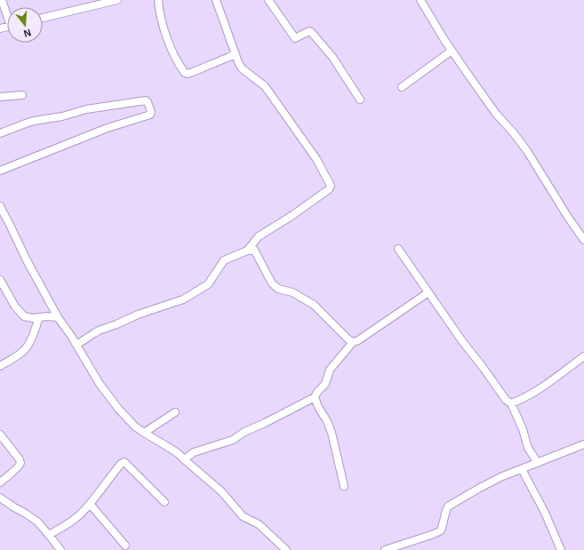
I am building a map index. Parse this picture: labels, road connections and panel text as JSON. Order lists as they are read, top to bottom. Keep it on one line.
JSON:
{"north":"bottom"}
